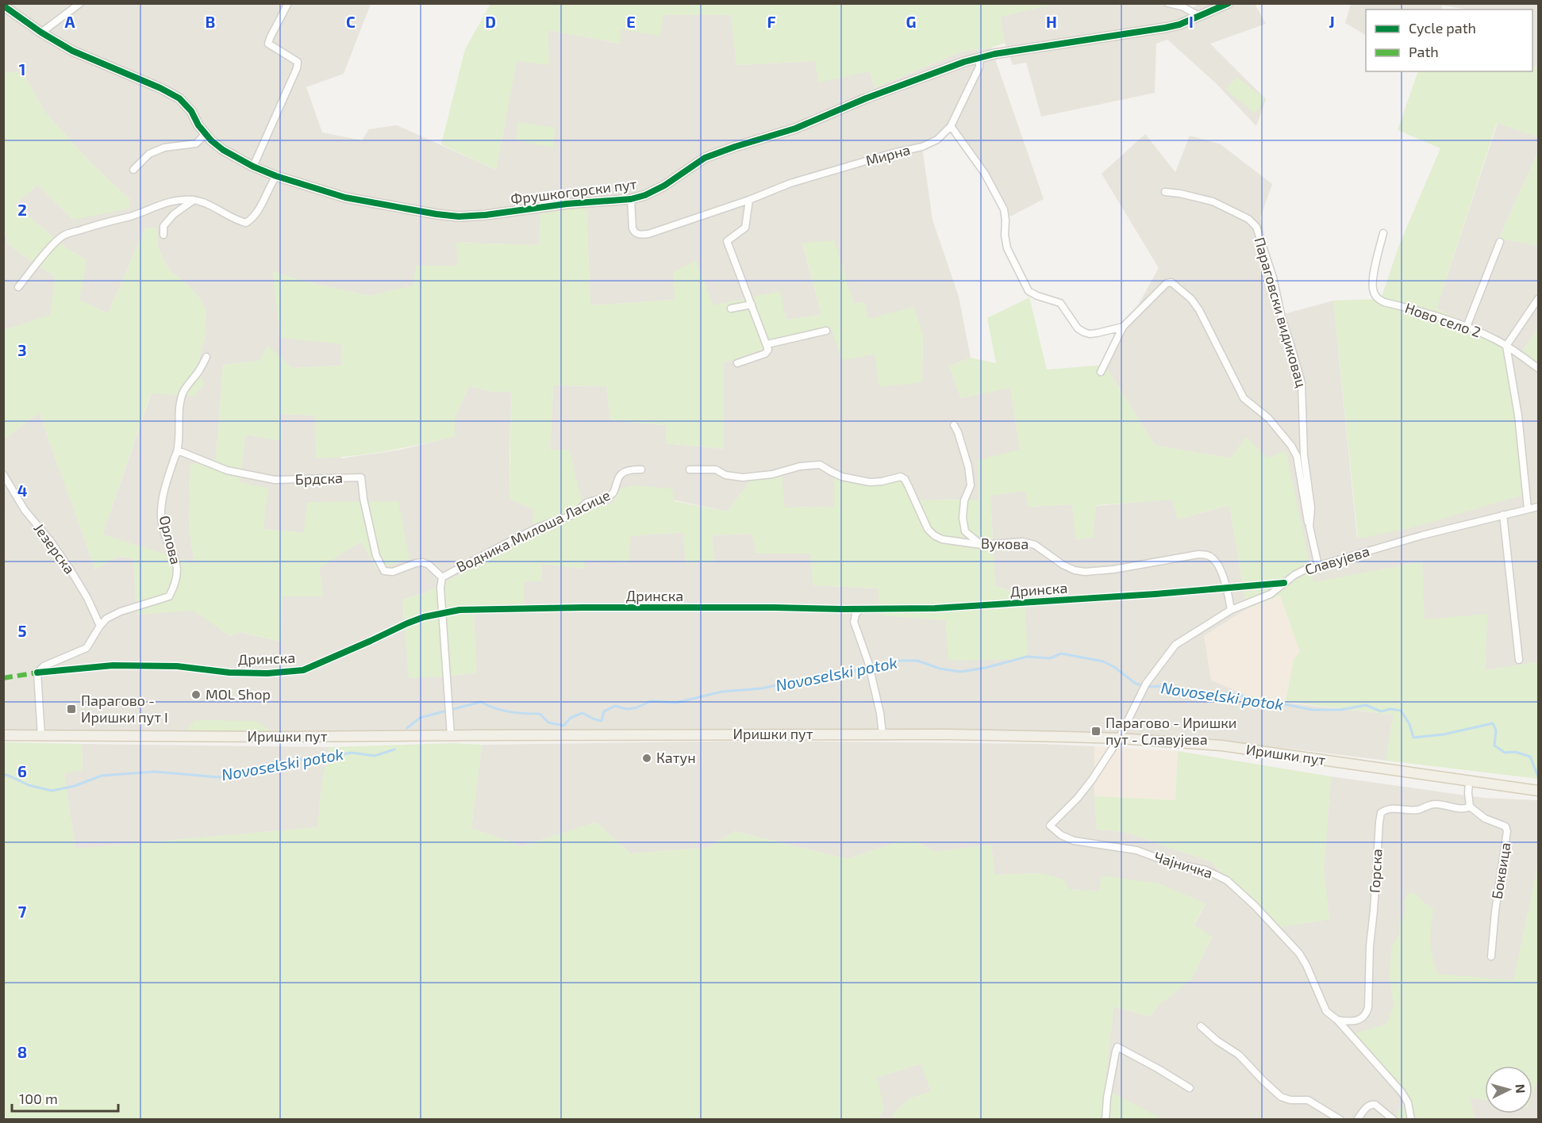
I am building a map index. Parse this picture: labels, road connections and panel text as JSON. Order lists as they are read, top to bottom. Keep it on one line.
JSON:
{"streets":{"main road":["Иришки пут"],"street":["Мирна","Фрушкогорски пут","Параговски видиковац","Ново село 2","Брдска","Водника Милоша Ласице","Орлова","Вукова","Језерска","Славујева","Дринска","Чајничка","Горска","Боквица"]},"crossings":[["Мирна","Фрушкогорски пут"],["Параговски видиковац","Славујева"],["Брдска","Водника Милоша Ласице"],["Брдска","Орлова"],["Орлова","Језерска"],["Орлова","Дринска"],["Вукова","Славујева"],["Вукова","Дринска"],["Славујева","Дринска"],["Славујева","Иришки пут"],["Славујева","Чајничка"],["Чајничка","Горска"],["Горска","Боквица"]],"water":["Novoselski potok"],"places":{"other":["MOL Shop","Катун"],"transit":["Парагово - Иришки пут I","Парагово - Иришки пут - Славујева"]},"legend":["Cycle path","Path"],"scale_bar":"100 m","north":"right","grid":{"columns":["A","B","C","D","E","F","G","H","I","J"],"rows":["1","2","3","4","5","6","7","8"]}}
